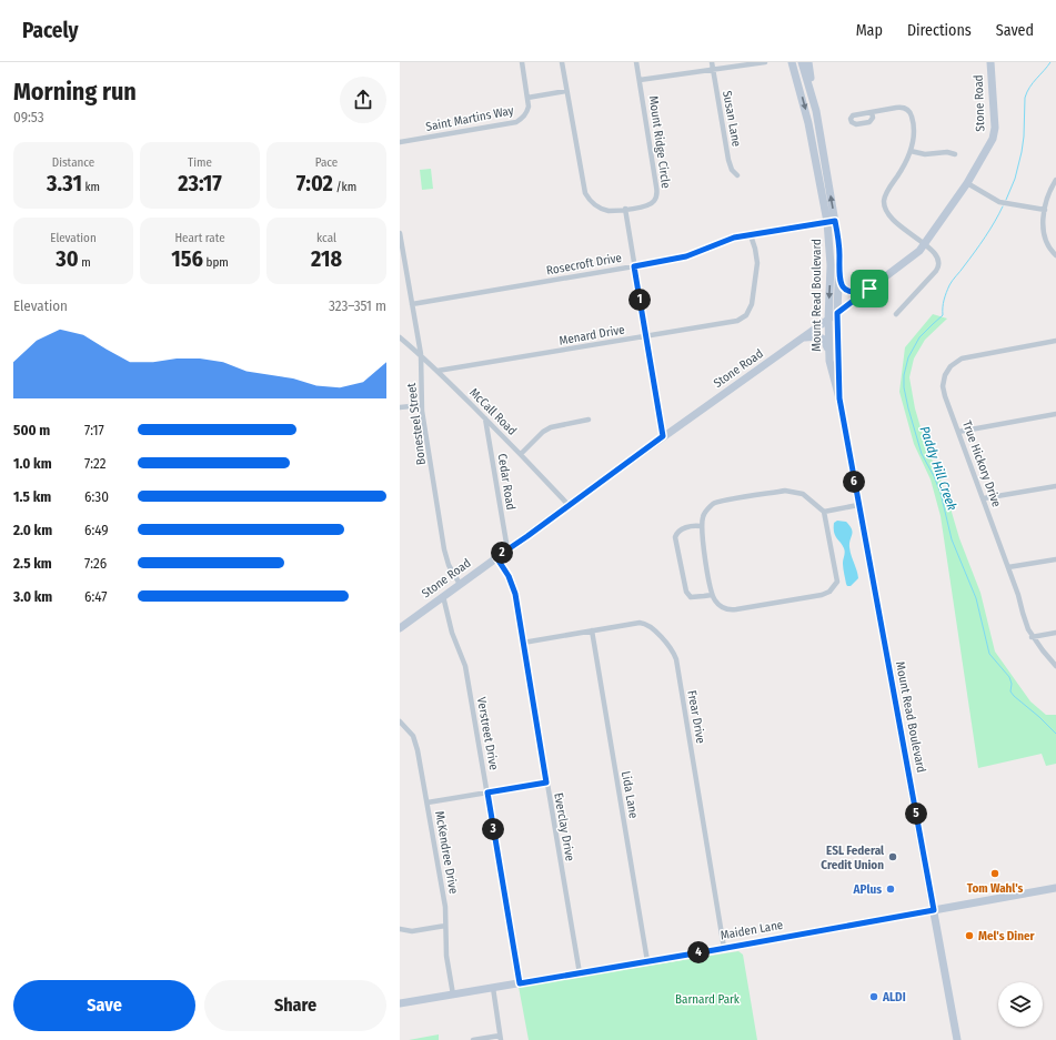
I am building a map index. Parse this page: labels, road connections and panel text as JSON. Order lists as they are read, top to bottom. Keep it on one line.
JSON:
{"streets":{"street":["Stone Road","Saint Martins Way","Susan Lane","Mount Ridge Circle","Rosecroft Drive","Mount Read Boulevard","Menard Drive","McCall Road","Bonesteel Street","True Hickory Drive","Cedar Road","Frear Drive","Verstreet Drive","Lida Lane","Everclay Drive","McKendree Drive","Maiden Lane"]},"crossings":[["Stone Road","Mount Read Boulevard"],["Stone Road","McCall Road"],["Stone Road","Bonesteel Street"],["Stone Road","Cedar Road"],["Stone Road","Verstreet Drive"],["Stone Road","Everclay Drive"],["Saint Martins Way","Mount Ridge Circle"],["Rosecroft Drive","Mount Read Boulevard"],["Rosecroft Drive","Menard Drive"],["Rosecroft Drive","Bonesteel Street"],["Mount Read Boulevard","Maiden Lane"],["Menard Drive","McCall Road"],["McCall Road","Bonesteel Street"],["McCall Road","Cedar Road"],["Frear Drive","Lida Lane"],["Frear Drive","Everclay Drive"],["Frear Drive","Maiden Lane"],["Verstreet Drive","Maiden Lane"],["Lida Lane","Maiden Lane"],["Everclay Drive","Maiden Lane"],["McKendree Drive","Maiden Lane"]],"water":["Paddy Hill Creek"],"parks":["Barnard Park"],"places":["ESL Federal Credit Union","Tom Wahl's","APlus","Mel's Diner","ALDI"],"page":{"header":"Pacely","nav":["Map","Directions","Saved"],"heading":["Morning run","09:53"],"stats":[["Distance","3.31 km"],["Time","23:17"],["Pace","7:02 /km"],["Elevation","30 m"],["Heart rate","156 bpm"],["kcal","218"]],"chart":["Elevation","323–351 m"],"pins":["1","6","2","5","3","4"],"list":[{"name":"500 m","note":"7:17"},{"name":"1.0 km","note":"7:22"},{"name":"1.5 km","note":"6:30"},{"name":"2.0 km","note":"6:49"},{"name":"2.5 km","note":"7:26"},{"name":"3.0 km","note":"6:47"}],"buttons":["Save","Share"]}}
